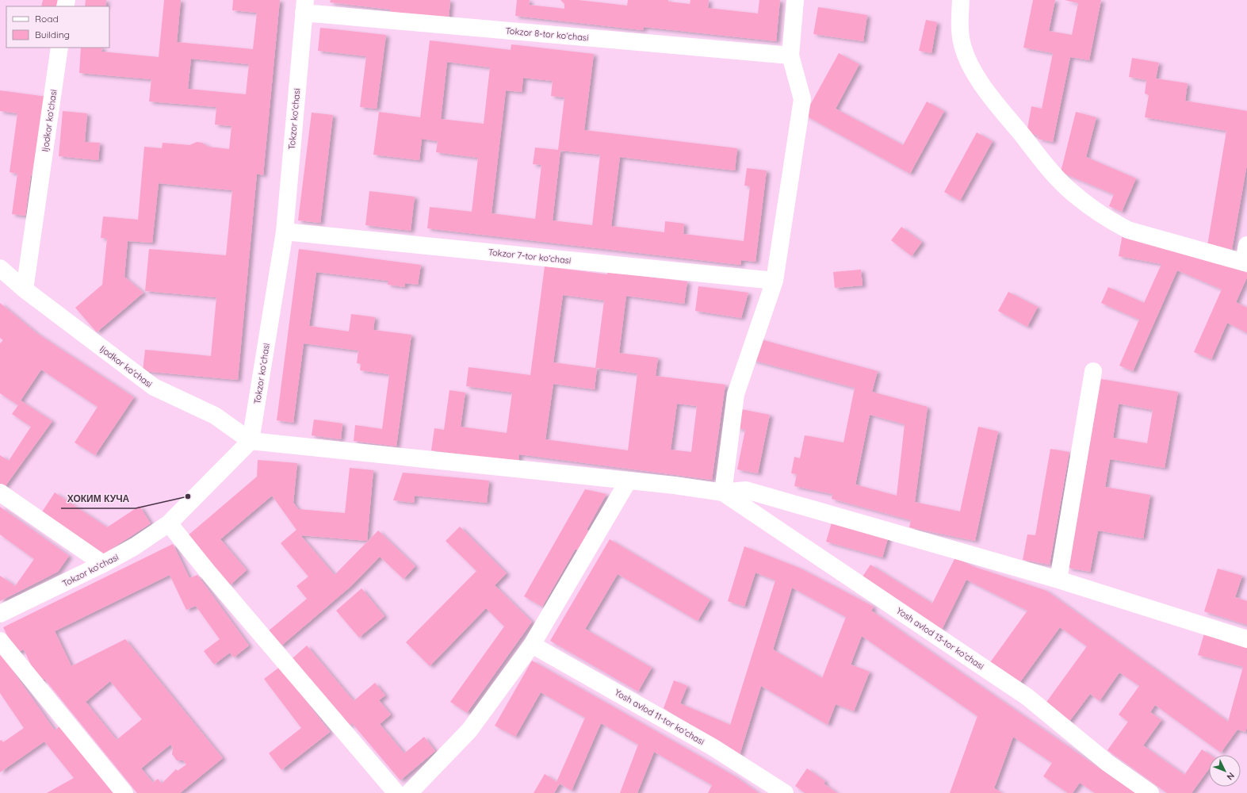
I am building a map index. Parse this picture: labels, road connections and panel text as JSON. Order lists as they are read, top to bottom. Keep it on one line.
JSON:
{"streets":{"street":["Tokzor 8-tor koʻchasi","Tokzor koʻchasi","Ijodkor koʻchasi","Tokzor 7-tor koʻchasi","Yosh avlod 13-tor koʻchasi","Yosh avlod 11-tor koʻchasi"]},"crossings":[["Tokzor 8-tor koʻchasi","Tokzor koʻchasi"],["Tokzor koʻchasi","Ijodkor koʻchasi"],["Tokzor koʻchasi","Tokzor 7-tor koʻchasi"]],"places":["ХОКИМ КУЧА"],"legend":["Road","Building"],"north":"bottom right"}
